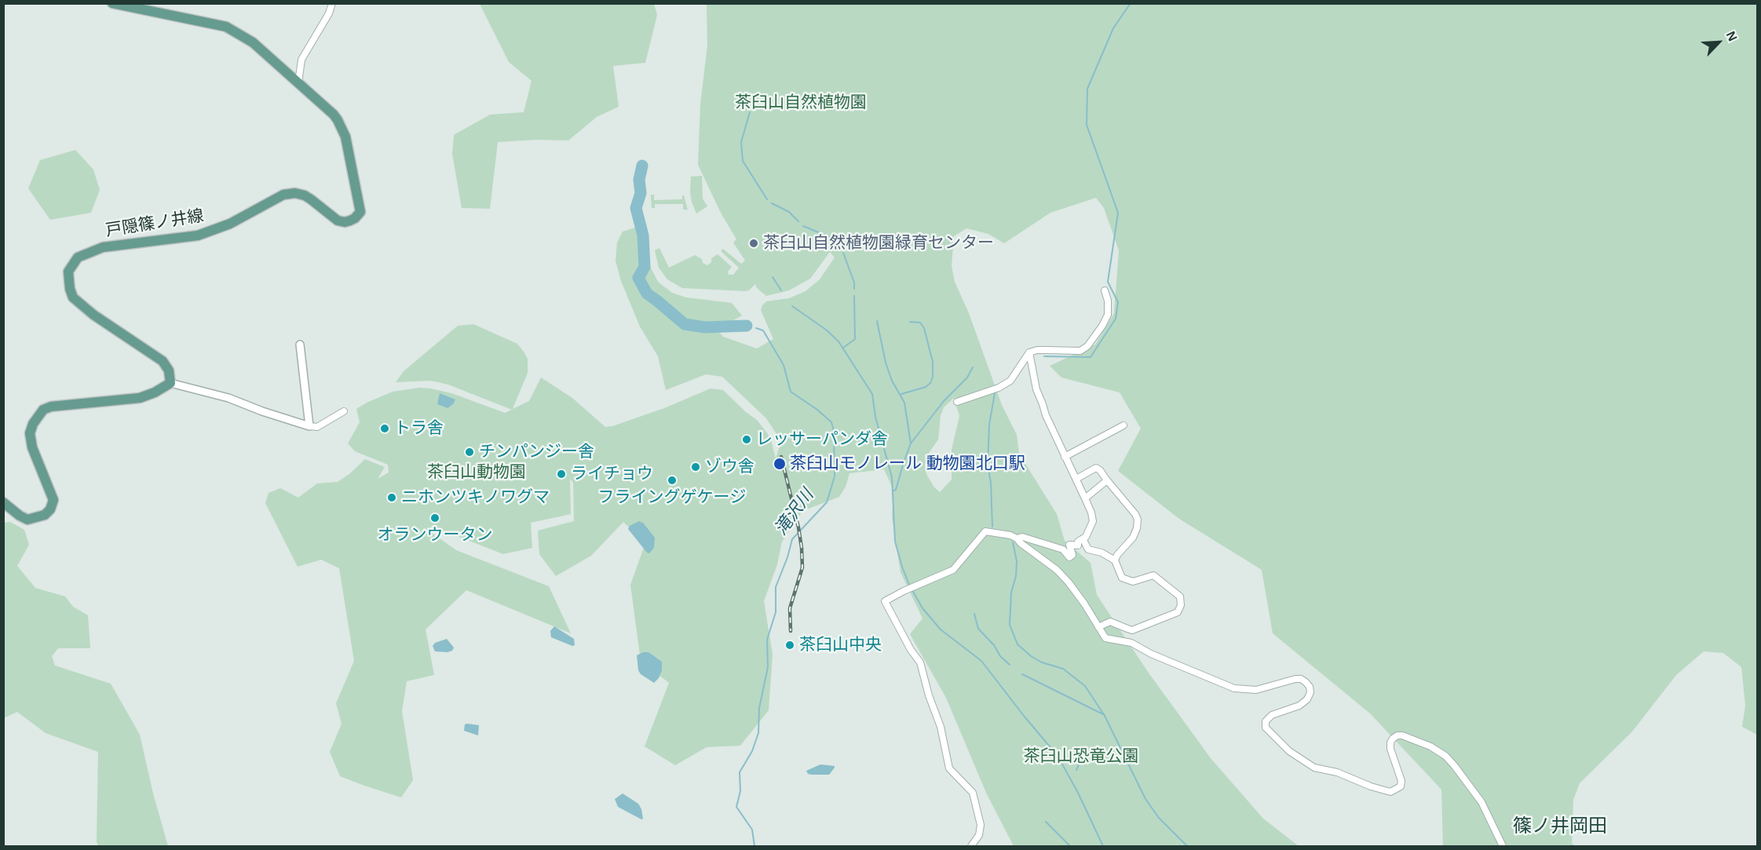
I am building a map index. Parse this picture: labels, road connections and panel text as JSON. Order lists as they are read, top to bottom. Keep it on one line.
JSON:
{"streets":{"main road":["戸隠篠ノ井線"]},"districts":["篠ノ井岡田"],"water":["滝沢川"],"parks":["茶臼山自然植物園","茶臼山動物園","茶臼山恐竜公園"],"places":["茶臼山自然植物園緑育センター","トラ舎","レッサーパンダ舎","チンパンジー舎","茶臼山モノレール 動物園北口駅","ゾウ舎","ライチョウ","フライングゲケージ","ニホンツキノワグマ","オランウータン","茶臼山中央"],"north":"top right"}
